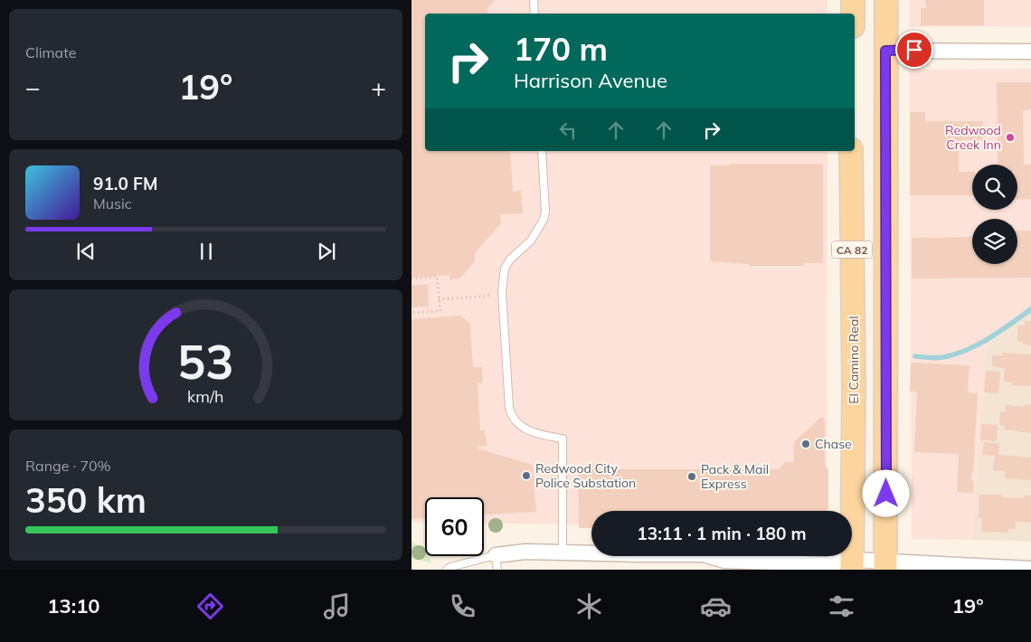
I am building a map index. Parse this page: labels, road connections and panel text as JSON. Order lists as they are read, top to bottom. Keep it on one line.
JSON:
{"streets":{"main road":["CA 82","El Camino Real"]},"places":["Redwood Creek Inn","Chase","Redwood City Police Substation","Pack & Mail Express"],"page":{"tile":["Climate",["Range · 70%","350 km"]],"turn":["170 m","Harrison Avenue"],"heat":["−","19°","+"],"song":["91.0 FM","Music"],"limit":"60","trip":"13:11 · 1 min · 180 m","tabs":["13:10","19°"],"gauge":["53","km/h"]}}
